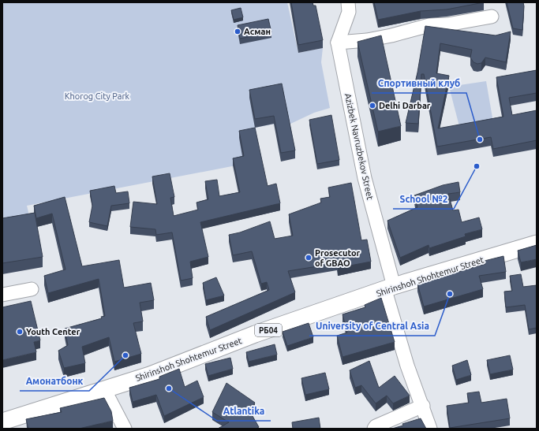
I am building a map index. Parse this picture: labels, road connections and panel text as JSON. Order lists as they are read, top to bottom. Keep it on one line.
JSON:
{"streets":{"main road":["Shirinshoh Shohtemur Street","РБ04"],"street":["Azizbek Navruzbekov Street"]},"crossings":[["Azizbek Navruzbekov Street","Shirinshoh Shohtemur Street"]],"parks":["Khorog City Park"],"places":["Асман","Delhi Darbar","Спортивный клуб","School №2","Prosecutor of GBAO","University of Central Asia","Youth Center","Амонатбонк","Atlantika"]}
